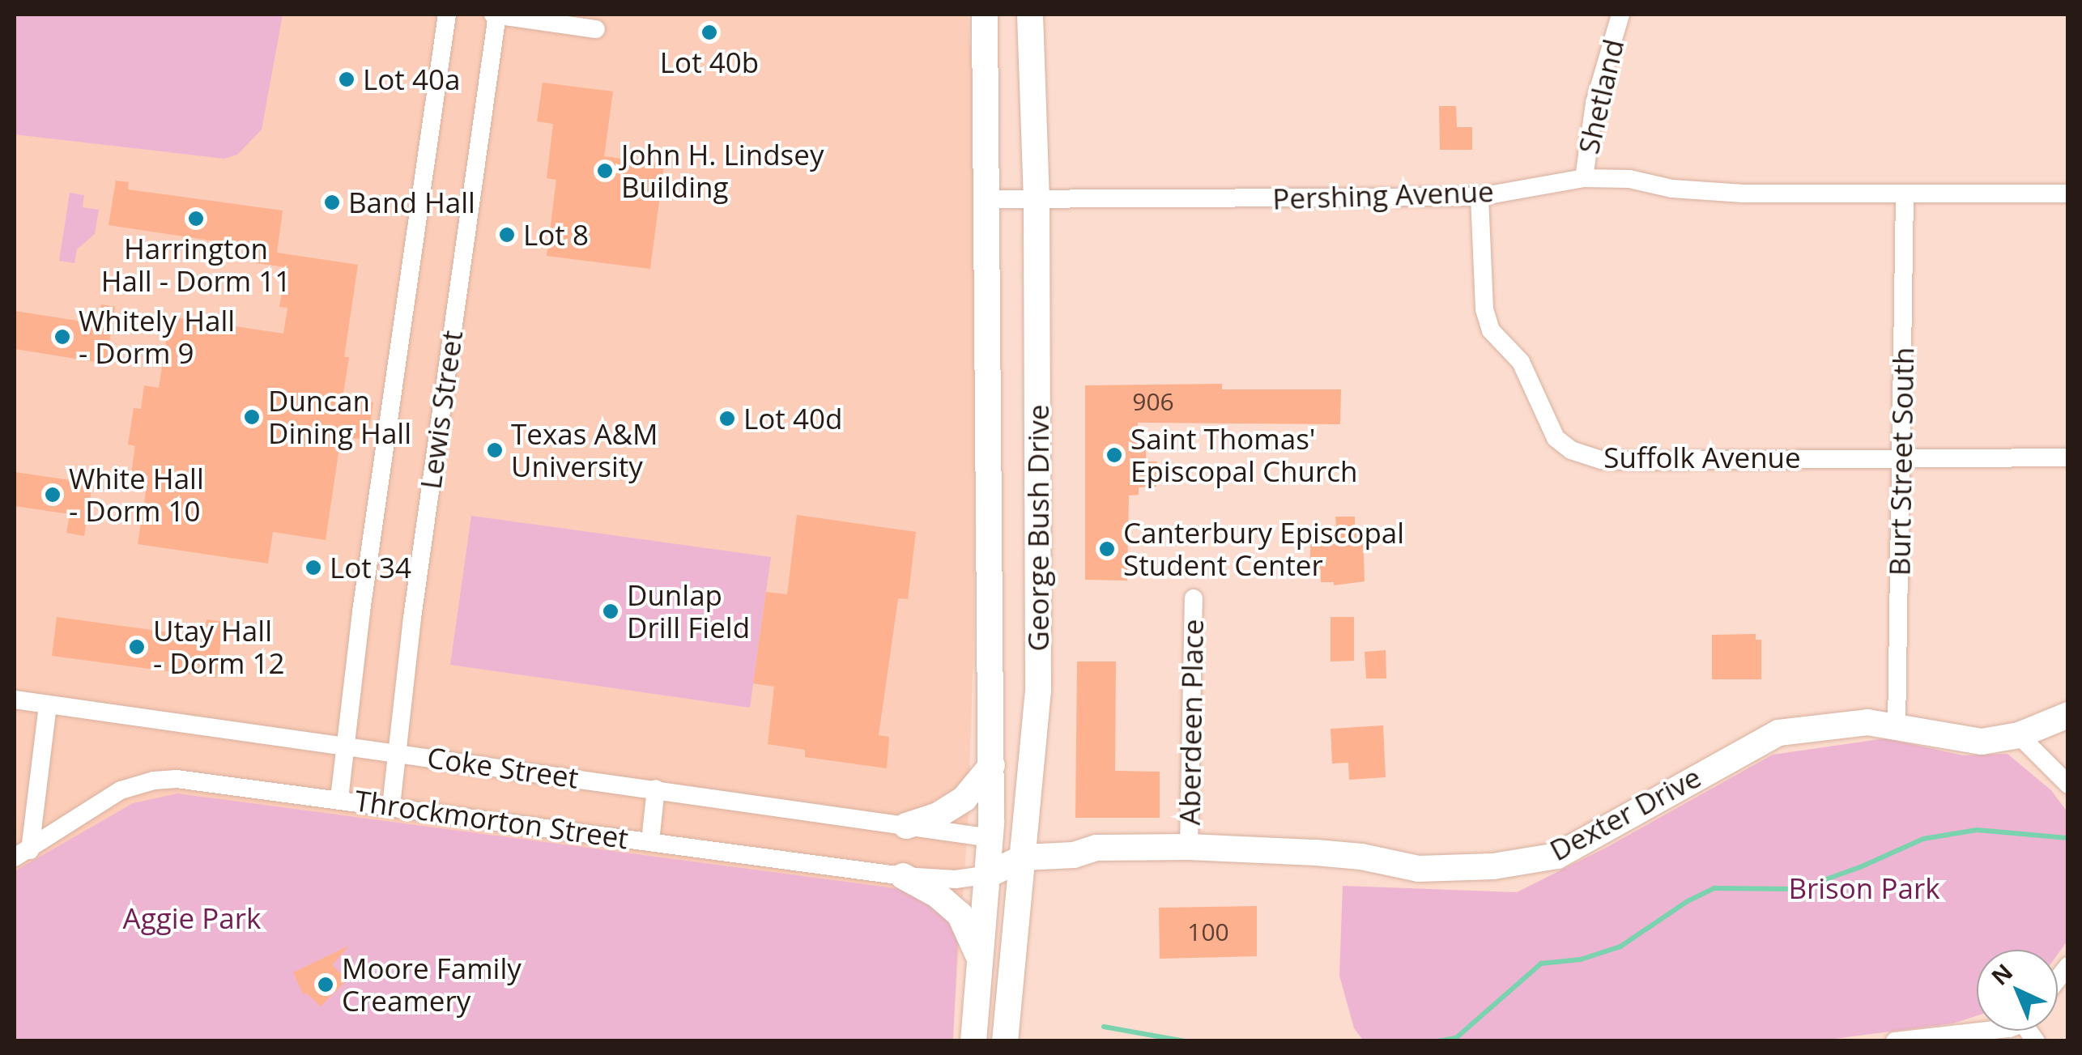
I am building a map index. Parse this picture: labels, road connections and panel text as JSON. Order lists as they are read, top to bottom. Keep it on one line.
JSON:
{"streets":{"main road":["George Bush Drive","Dexter Drive"],"street":["Shetland","Pershing Avenue","Lewis Street","Suffolk Avenue","Burt Street South","Aberdeen Place","Coke Street","Throckmorton Street"]},"crossings":[["Shetland","Pershing Avenue"],["Pershing Avenue","Suffolk Avenue"],["Pershing Avenue","Burt Street South"],["Pershing Avenue","George Bush Drive"],["Lewis Street","Coke Street"],["Lewis Street","Throckmorton Street"],["Suffolk Avenue","Burt Street South"],["Burt Street South","Dexter Drive"],["George Bush Drive","Coke Street"],["George Bush Drive","Dexter Drive"],["George Bush Drive","Throckmorton Street"],["Aberdeen Place","Dexter Drive"]],"parks":["Brison Park","Aggie Park"],"places":["Lot 40b","Lot 40a","John H. Lindsey Building","Band Hall","Harrington Hall - Dorm 11","Lot 8","Whitely Hall - Dorm 9","Duncan Dining Hall","Lot 40d","Texas A&M University","Saint Thomas' Episcopal Church","White Hall - Dorm 10","Canterbury Episcopal Student Center","Lot 34","Dunlap Drill Field","Utay Hall - Dorm 12","Moore Family Creamery"],"house_numbers":["906","100"],"north":"top left"}
